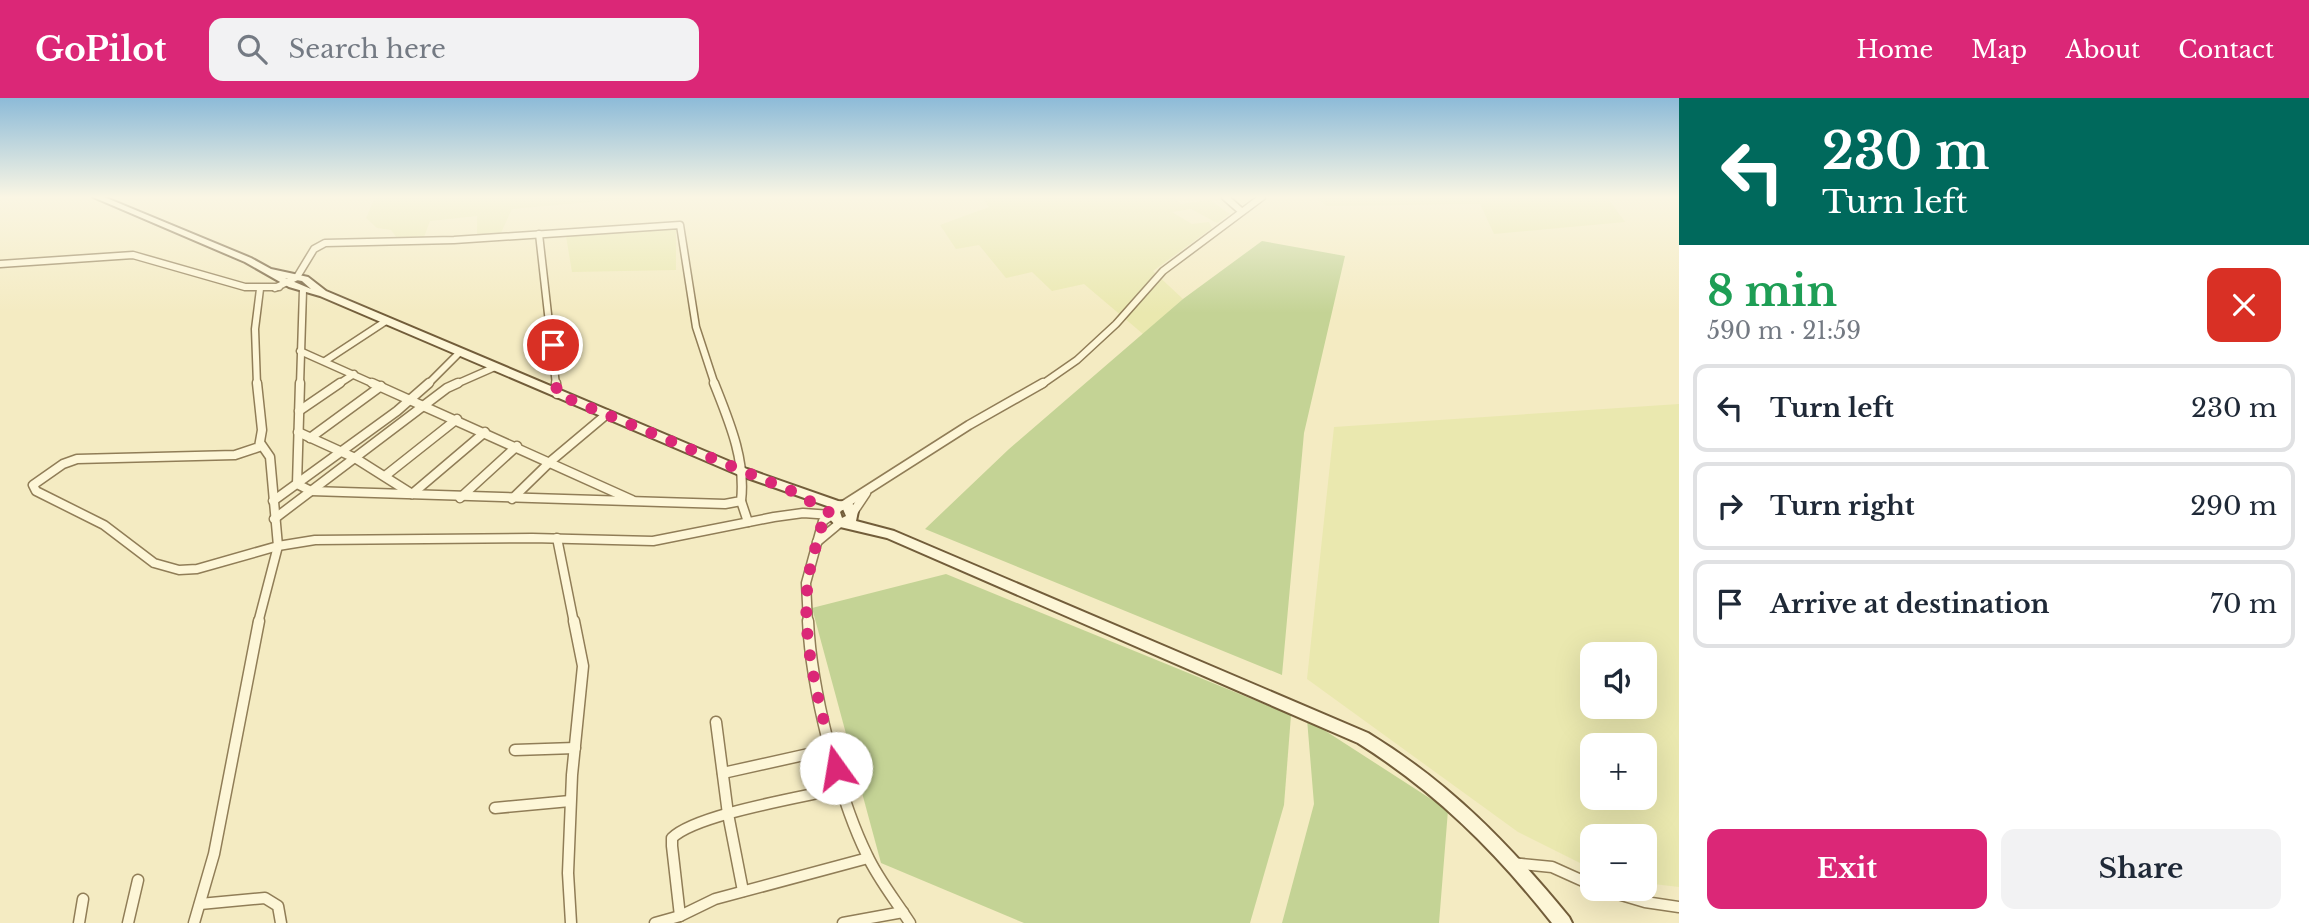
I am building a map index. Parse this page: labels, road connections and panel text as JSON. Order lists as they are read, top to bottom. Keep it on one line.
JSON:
{"page":{"header":"GoPilot","search":"Search here","nav":["Home","Map","About","Contact"],"turn":["230 m","Turn left"],"heading":["8 min","590 m · 21:59"],"list":[{"name":"Turn left","value":"230 m"},{"name":"Turn right","value":"290 m"},{"name":"Arrive at destination","value":"70 m"}],"map_buttons":["+","−"],"buttons":["Exit","Share"]}}
